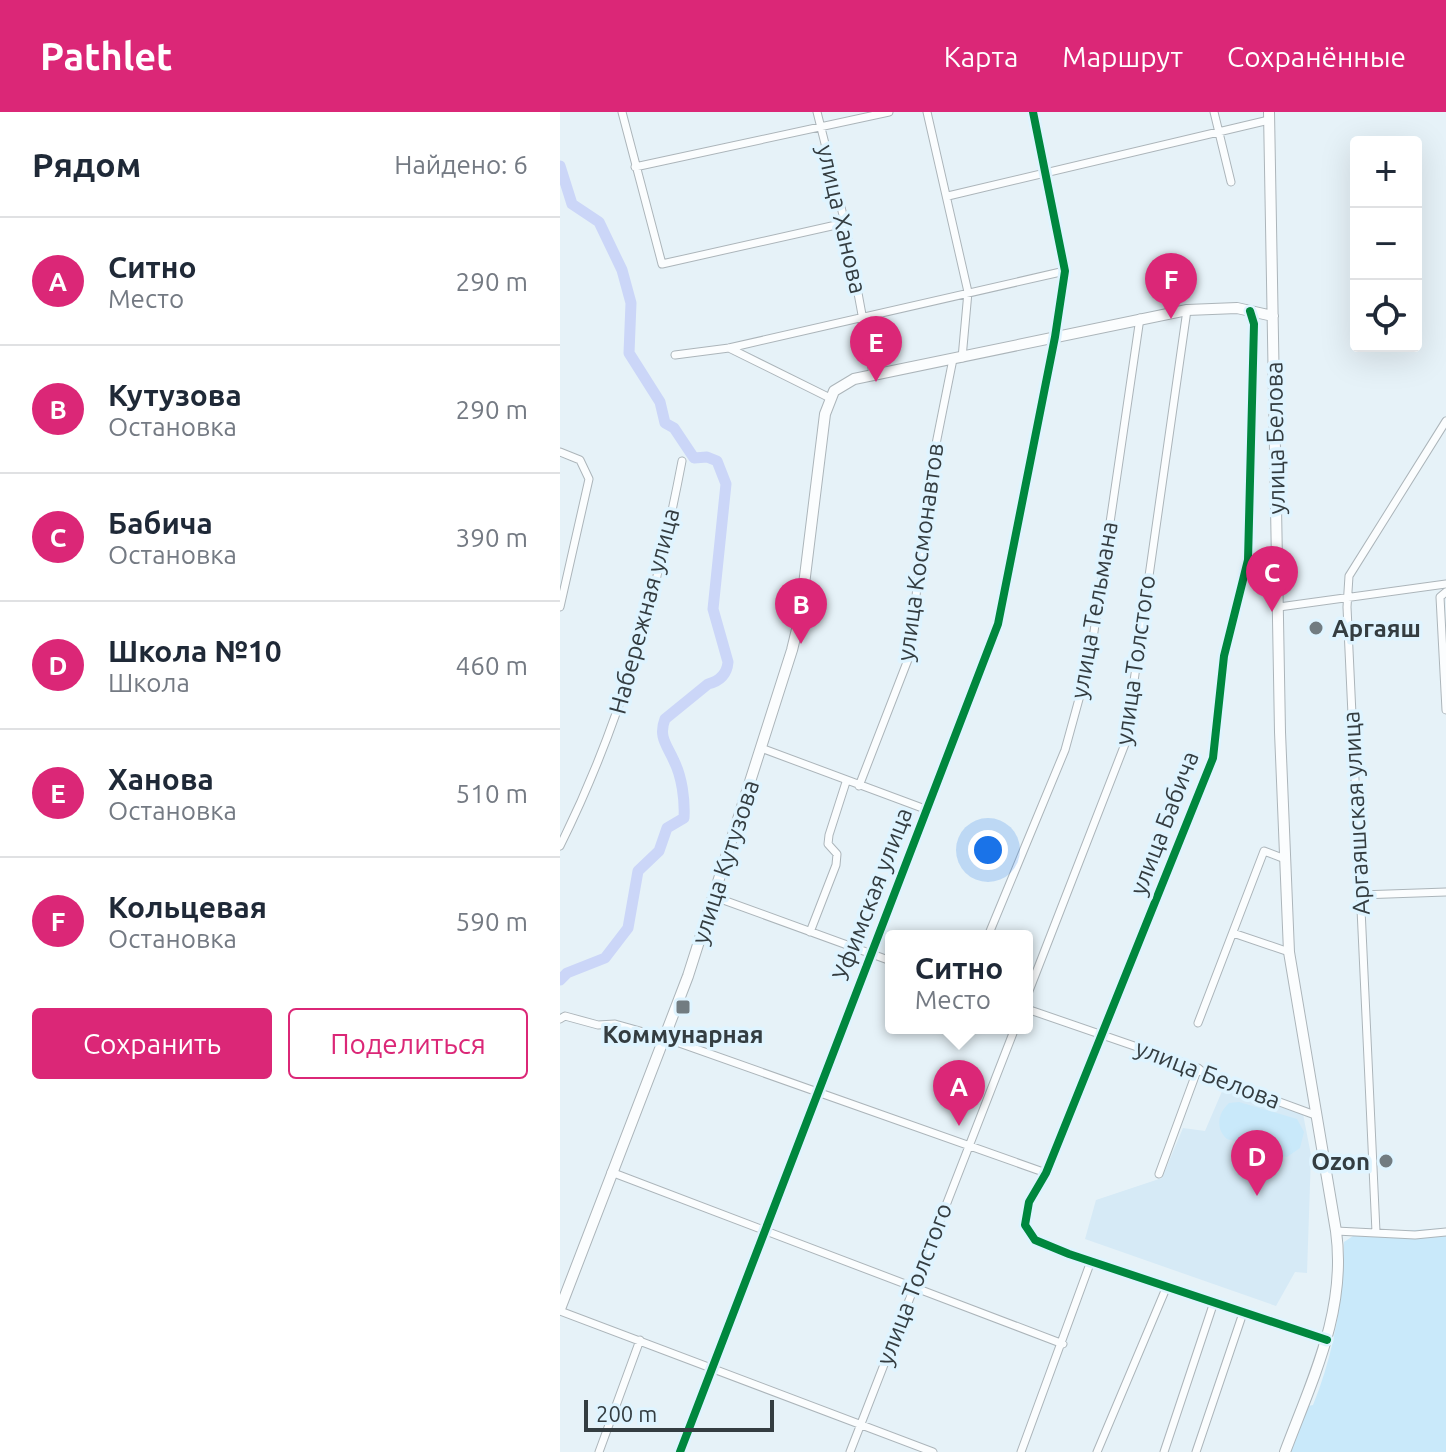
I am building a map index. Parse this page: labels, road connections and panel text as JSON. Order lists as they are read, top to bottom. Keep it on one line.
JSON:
{"streets":{"main road":["улица Белова","улица Кутузова"],"street":["улица Ханова","улица Космонавтов","улица Тельмана","Набережная улица","улица Толстого","Аргаяшская улица","улица Бабича","Уфимская улица"]},"crossings":[["улица Белова","улица Бабича"]],"places":{"other":["Аргаяш","Ozon"],"transit":["Коммунарная"]},"scale_bar":"200 m","page":{"header":"Pathlet","nav":["Карта","Маршрут","Сохранённые"],"heading":["Рядом","Найдено: 6"],"map_buttons":["+","−"],"list":[{"mark":"A","name":"Ситно","note":"Место","value":"290 m"},{"mark":"B","name":"Кутузова","note":"Остановка","value":"290 m"},{"mark":"C","name":"Бабича","note":"Остановка","value":"390 m"},{"mark":"D","name":"Школа №10","note":"Школа","value":"460 m"},{"mark":"E","name":"Ханова","note":"Остановка","value":"510 m"},{"mark":"F","name":"Кольцевая","note":"Остановка","value":"590 m"}],"pins":["F","E","C","B","A","D"],"popup":["Ситно","Место"],"buttons":["Сохранить","Поделиться"],"scale":"200 m"}}
